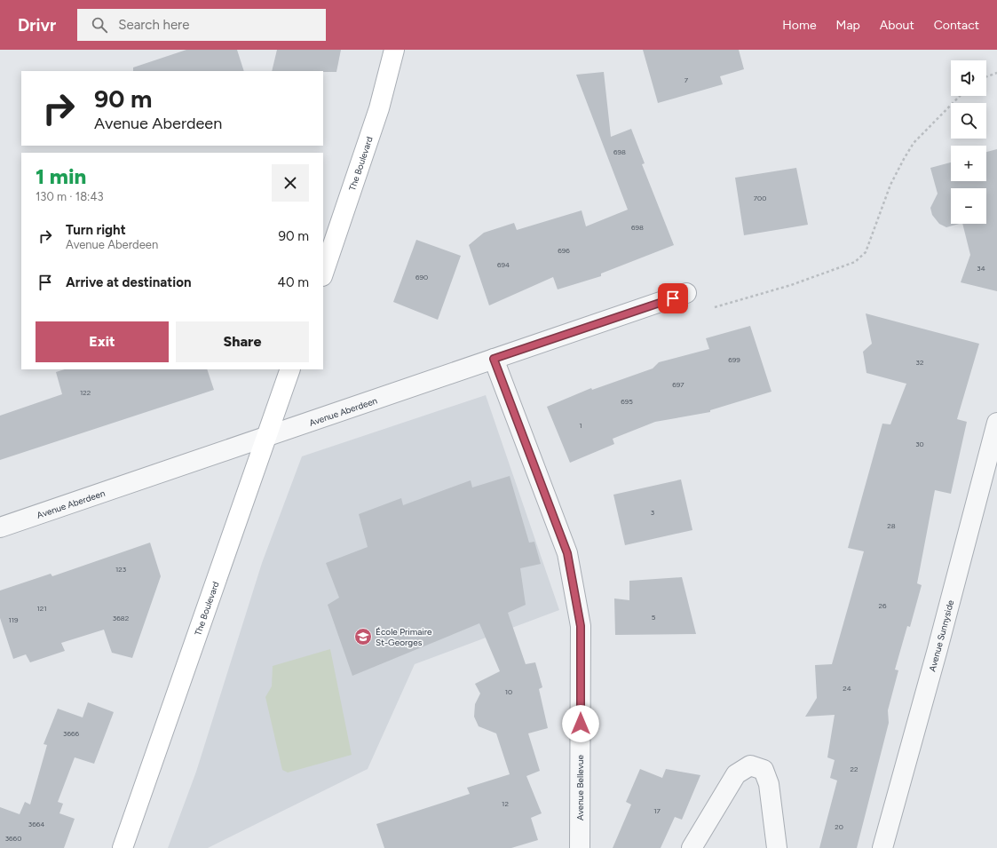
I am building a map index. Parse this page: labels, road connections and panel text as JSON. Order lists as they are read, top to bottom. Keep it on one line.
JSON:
{"streets":{"main road":["The Boulevard"],"street":["Avenue Aberdeen","Avenue Sunnyside","Avenue Bellevue"]},"crossings":[["The Boulevard","Avenue Aberdeen"],["Avenue Aberdeen","Avenue Bellevue"]],"places":{"school or university":["École Primaire St-Georges"]},"house_numbers":["7","698","700","698","696","694","34","690","699","32","697","122","695","1","30","3","28","123","26","121","5","3682","119","24","10","3666","22","12","17","3664","20","3660"],"page":{"header":"Drivr","search":"Search here","nav":["Home","Map","About","Contact"],"map_buttons":["+","−"],"turn":["90 m","Avenue Aberdeen"],"heading":["1 min","130 m · 18:43"],"list":[{"name":"Turn right","note":"Avenue Aberdeen","value":"90 m"},{"name":"Arrive at destination","value":"40 m"}],"buttons":["Exit","Share"]}}
